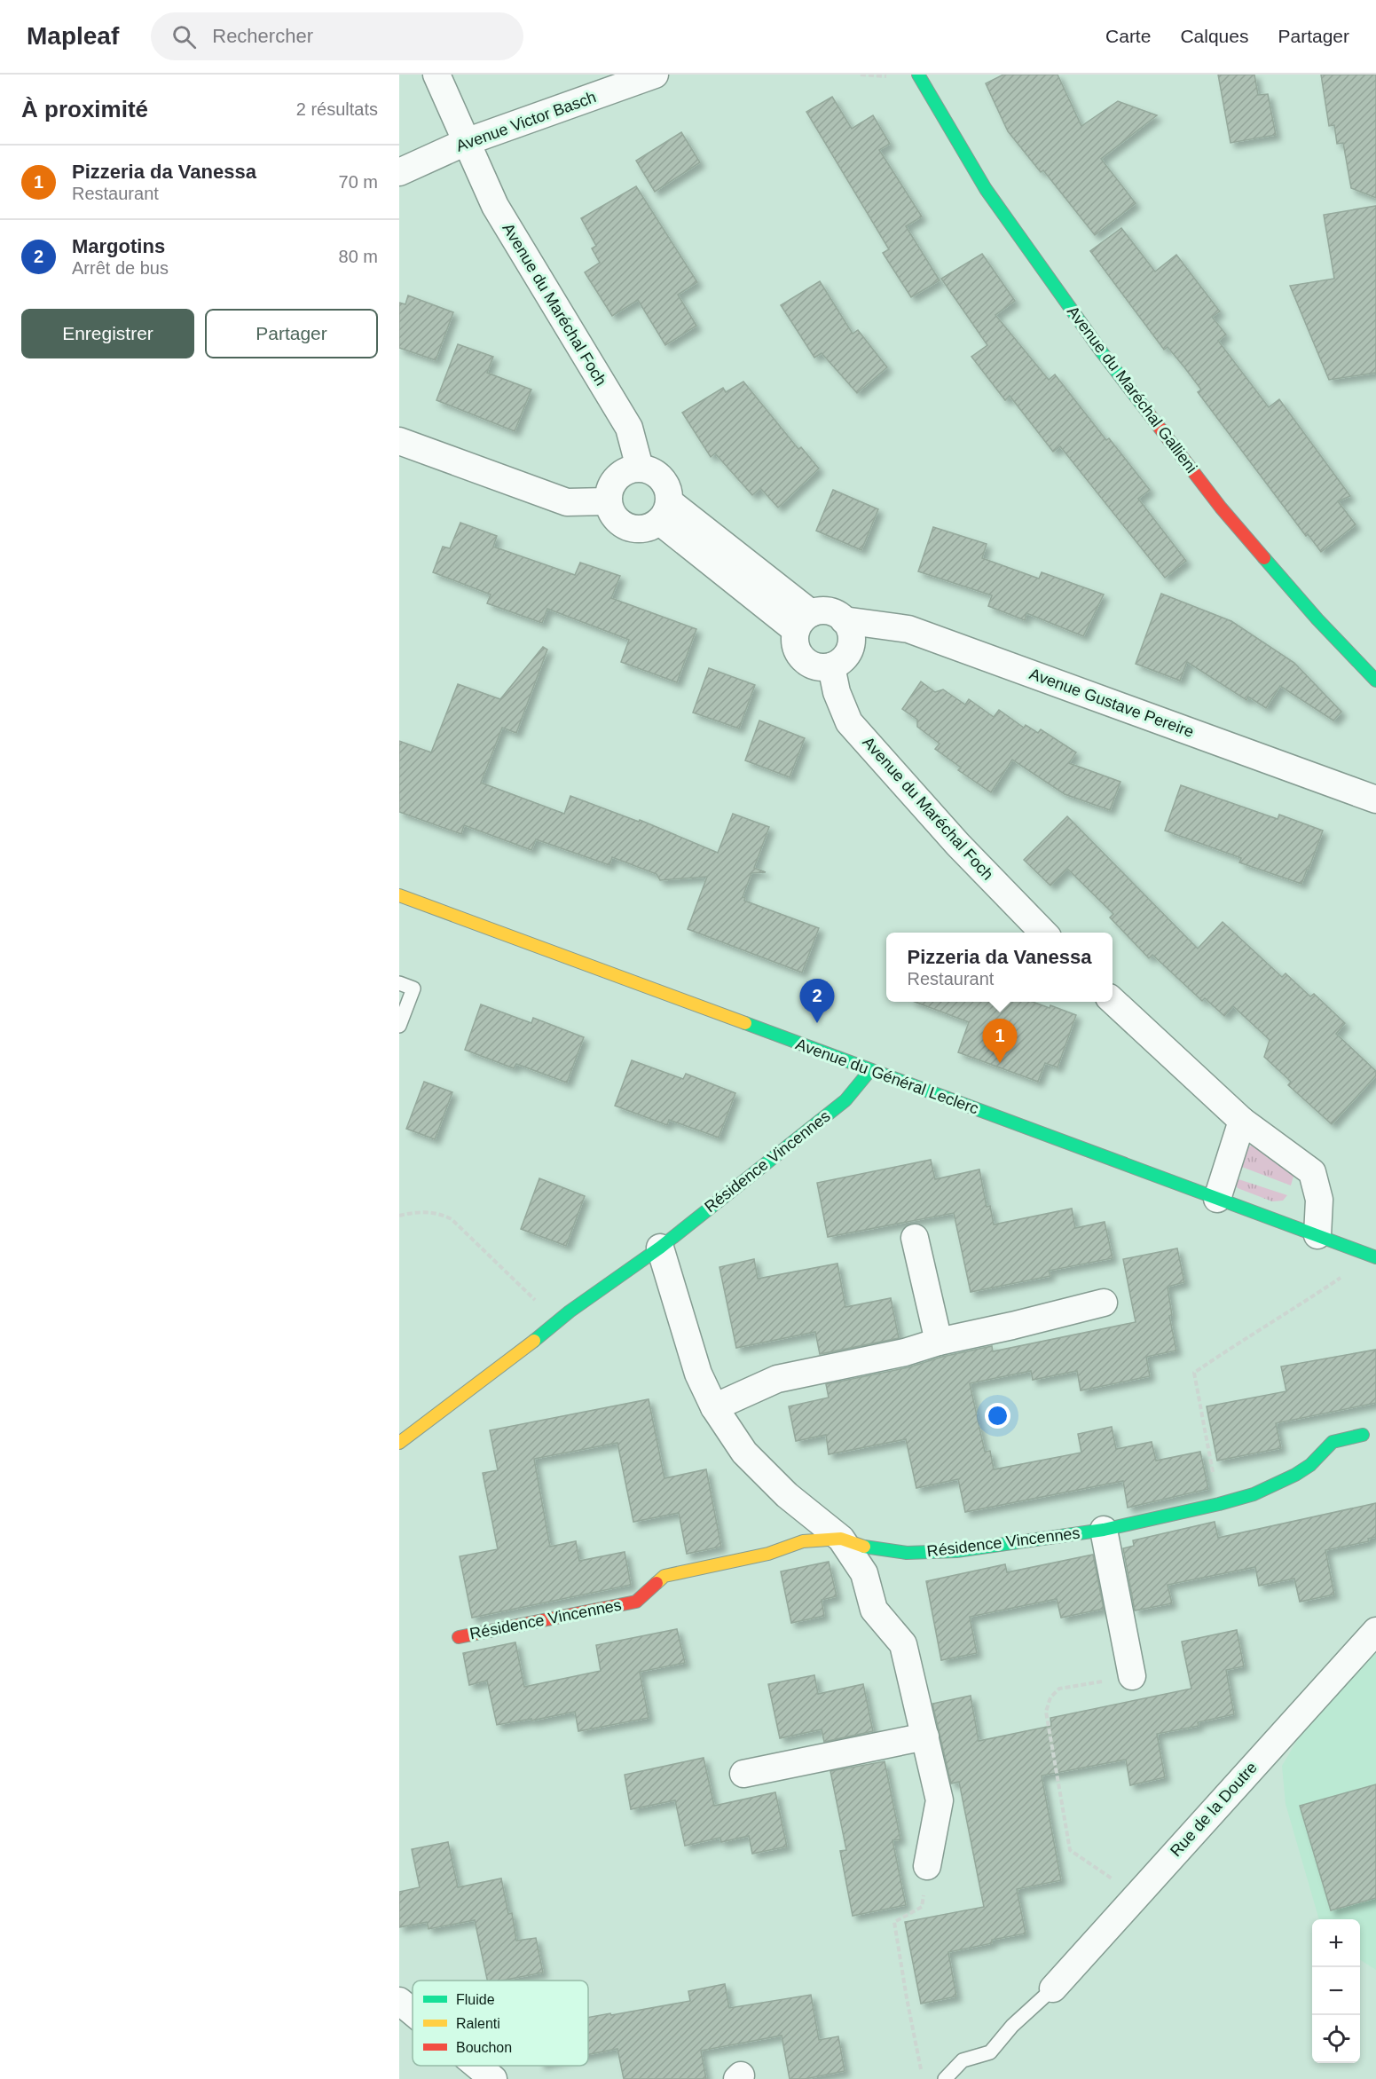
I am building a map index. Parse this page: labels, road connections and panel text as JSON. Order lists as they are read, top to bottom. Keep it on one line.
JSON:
{"streets":{"street":["Avenue Victor Basch","Avenue du Maréchal Foch","Avenue du Maréchal Gallieni","Avenue Gustave Pereire","Avenue du Général Leclerc","Résidence Vincennes","Rue de la Doutre"]},"crossings":[["Avenue Victor Basch","Avenue du Maréchal Foch"],["Avenue du Maréchal Foch","Avenue Gustave Pereire"],["Avenue du Général Leclerc","Résidence Vincennes"]],"legend":["Fluide","Ralenti","Bouchon"],"page":{"header":"Mapleaf","search":"Rechercher","nav":["Carte","Calques","Partager"],"heading":["À proximité","2 résultats"],"list":[{"mark":"1","name":"Pizzeria da Vanessa","note":"Restaurant","value":"70 m"},{"mark":"2","name":"Margotins","note":"Arrêt de bus","value":"80 m"}],"buttons":["Enregistrer","Partager"],"popup":["Pizzeria da Vanessa","Restaurant"],"pins":["2","1"],"map_buttons":["+","−"]}}
